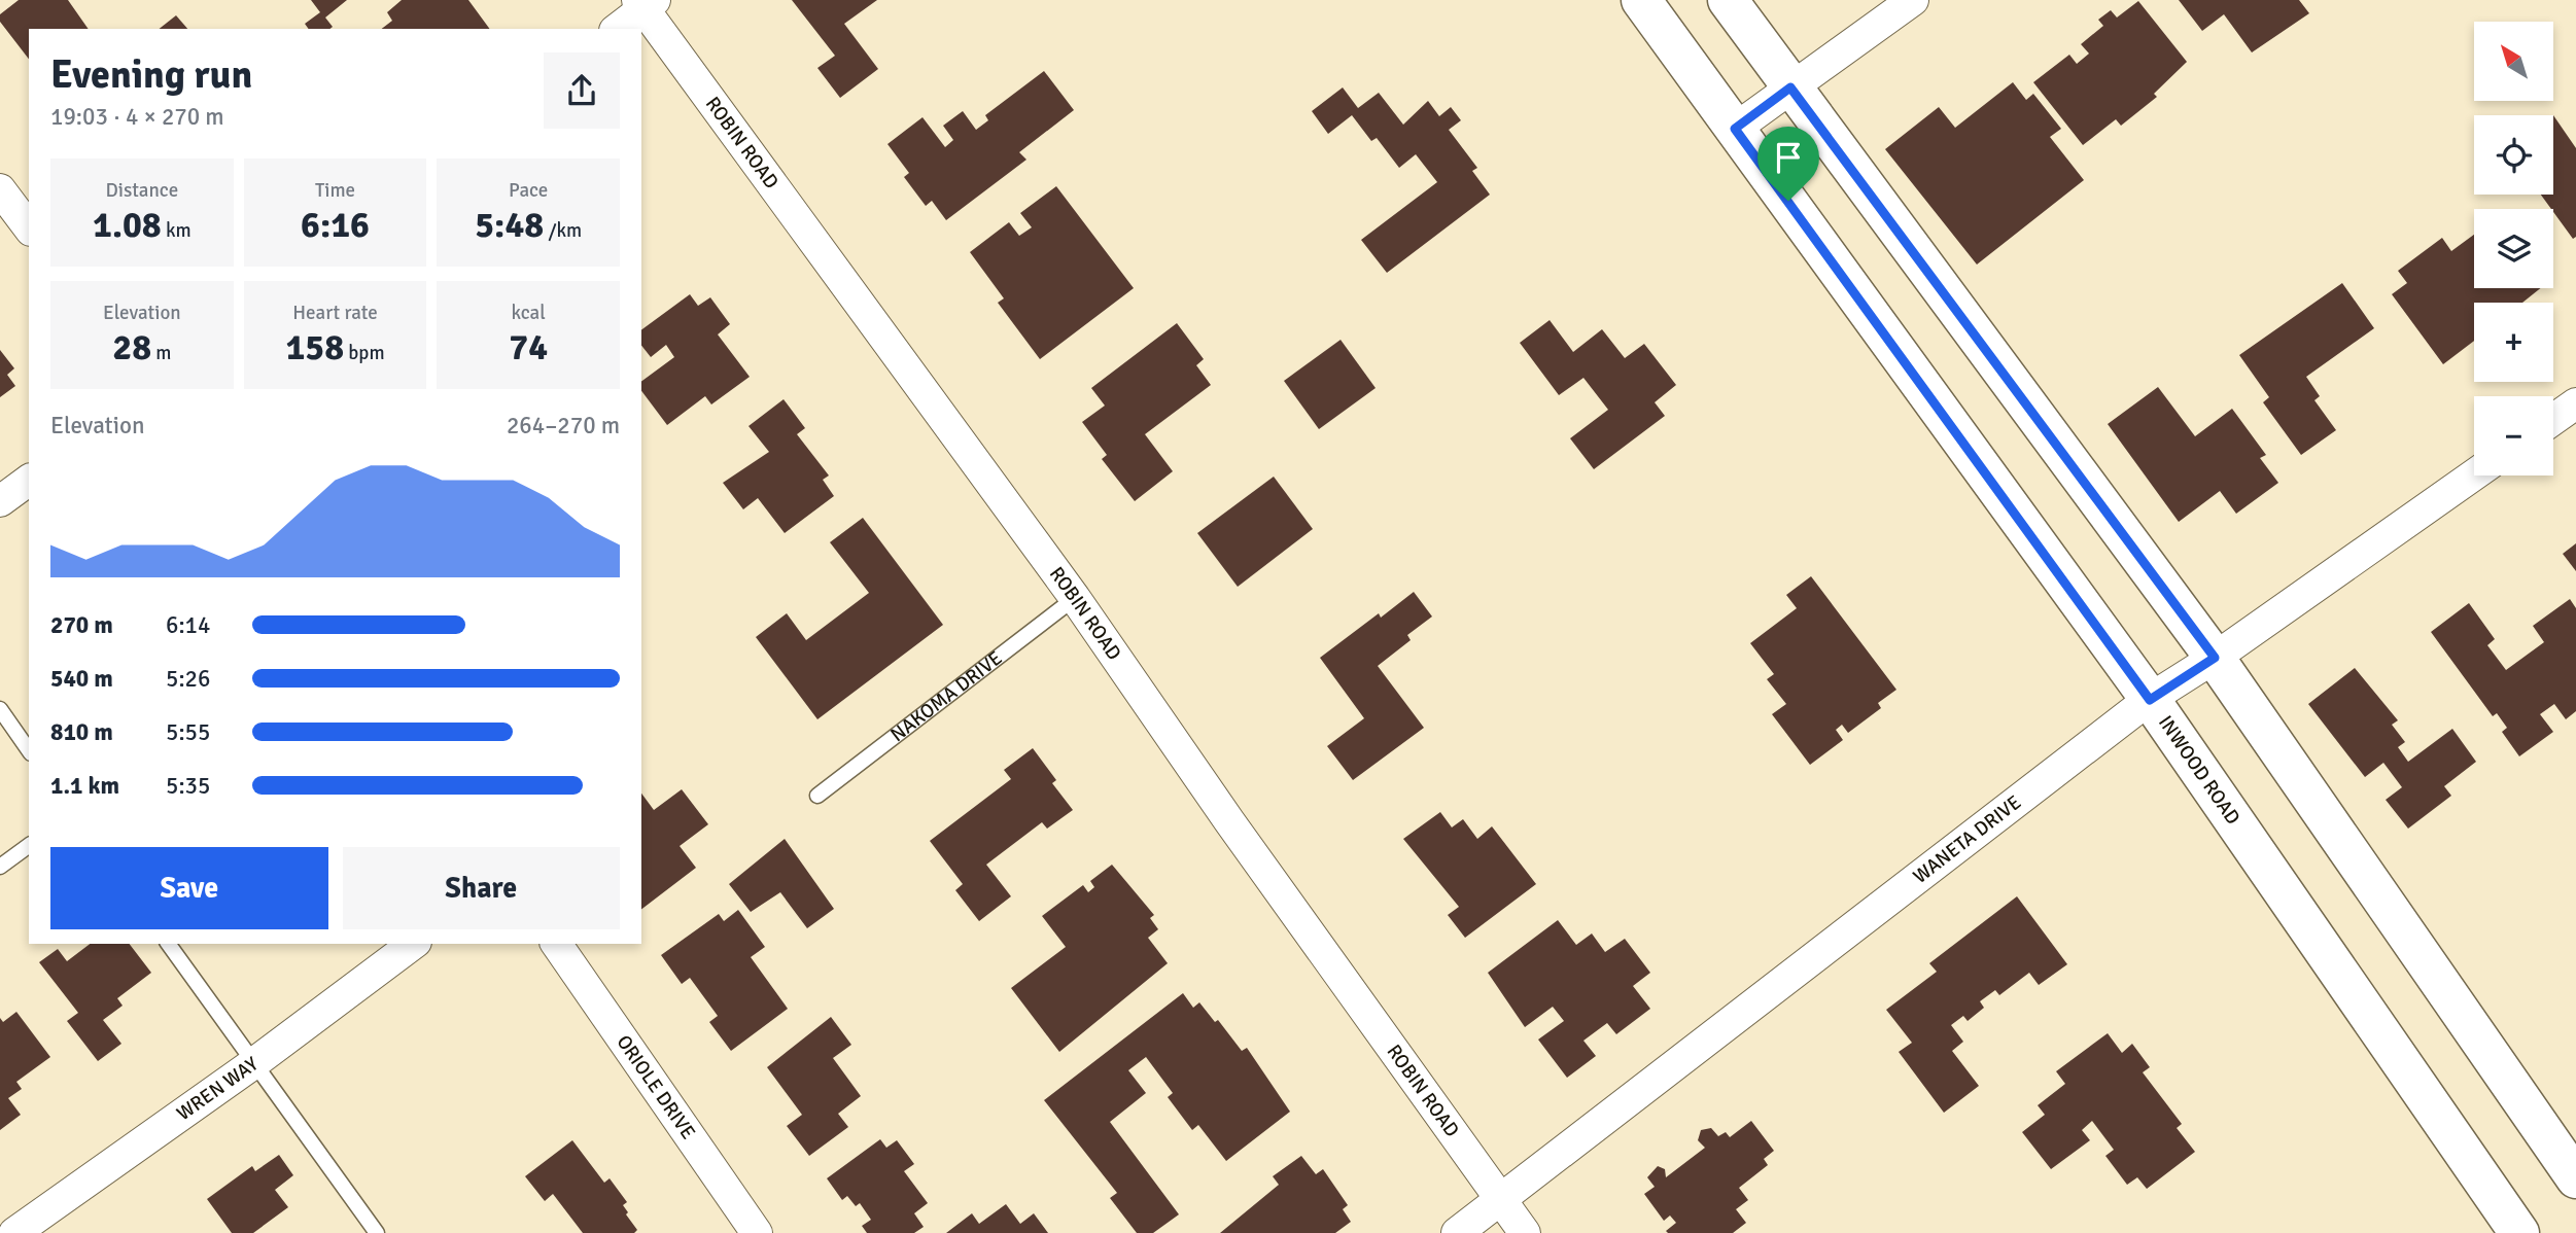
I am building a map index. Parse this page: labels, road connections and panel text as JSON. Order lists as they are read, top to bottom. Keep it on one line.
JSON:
{"streets":{"main road":["INWOOD ROAD"],"street":["ROBIN ROAD","WANETA DRIVE","ORIOLE DRIVE","WREN WAY"],"lane":["NAKOMA DRIVE"]},"crossings":[["ROBIN ROAD","NAKOMA DRIVE"],["ROBIN ROAD","WANETA DRIVE"],["INWOOD ROAD","WANETA DRIVE"]],"north":"top left","page":{"map_buttons":["+","−"],"heading":["Evening run","19:03 · 4 × 270 m"],"stats":[["Distance","1.08 km"],["Time","6:16"],["Pace","5:48 /km"],["Elevation","28 m"],["Heart rate","158 bpm"],["kcal","74"]],"chart":["Elevation","264–270 m"],"list":[{"name":"270 m","note":"6:14"},{"name":"540 m","note":"5:26"},{"name":"810 m","note":"5:55"},{"name":"1.1 km","note":"5:35"}],"buttons":["Save","Share"]}}
